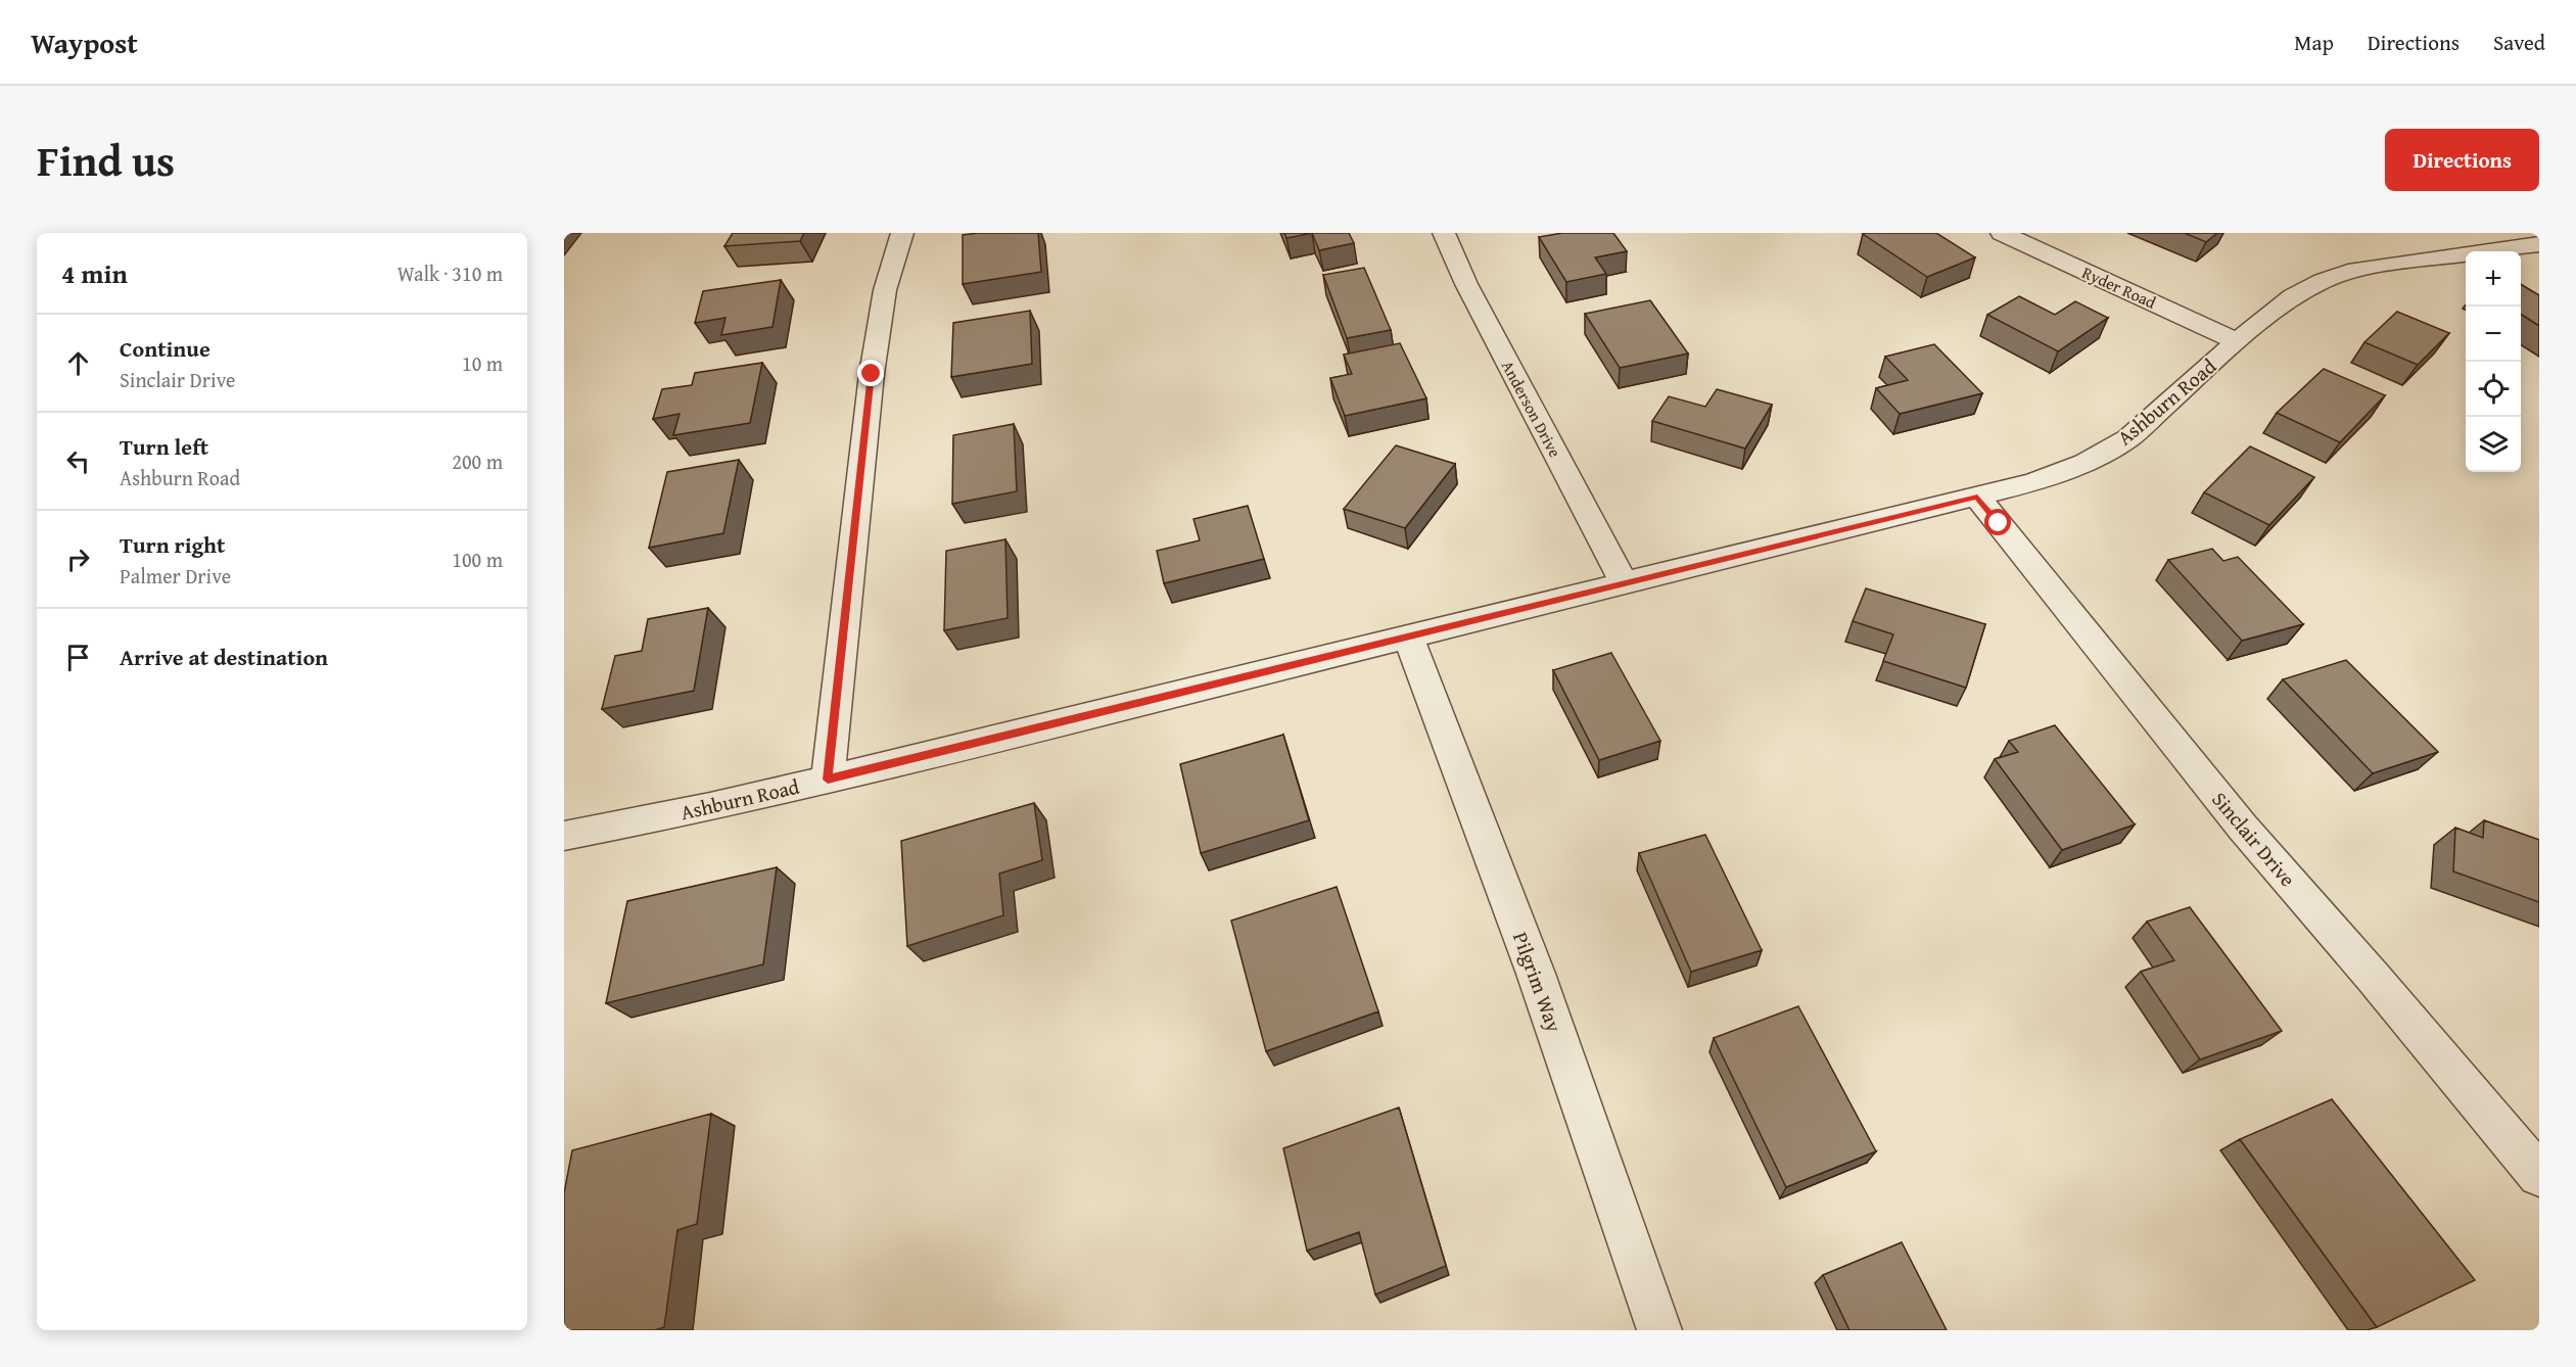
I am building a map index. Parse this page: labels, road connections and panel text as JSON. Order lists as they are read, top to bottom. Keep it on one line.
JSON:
{"streets":{"street":["Ryder Road","Ashburn Road","Anderson Drive","Sinclair Drive","Pilgrim Way"]},"crossings":[["Ryder Road","Ashburn Road"],["Ashburn Road","Anderson Drive"],["Ashburn Road","Sinclair Drive"],["Ashburn Road","Pilgrim Way"]],"page":{"header":"Waypost","nav":["Map","Directions","Saved"],"title":"Find us","buttons":"Directions","heading":["4 min","Walk · 310 m"],"map_buttons":["+","−"],"list":[["Continue","Sinclair Drive","10 m"],["Turn left","Ashburn Road","200 m"],["Turn right","Palmer Drive","100 m"],"Arrive at destination"]}}
